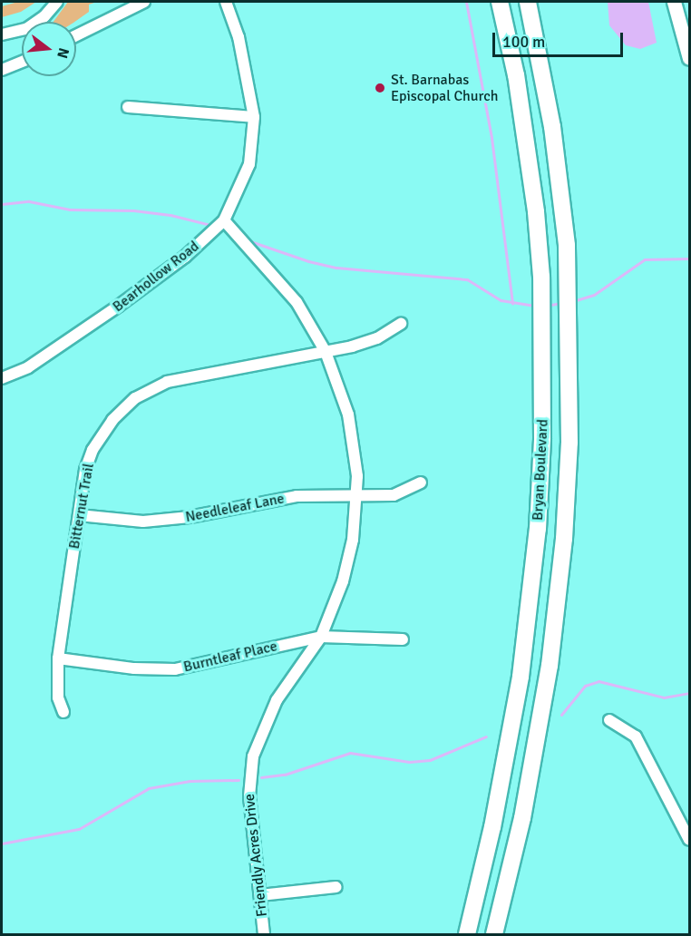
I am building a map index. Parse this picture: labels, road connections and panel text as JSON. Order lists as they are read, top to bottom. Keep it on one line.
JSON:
{"streets":{"highway":["Bryan Boulevard"],"street":["Bearhollow Road","Bitternut Trail","Needleleaf Lane","Burntleaf Place","Friendly Acres Drive"]},"crossings":[["Bearhollow Road","Friendly Acres Drive"],["Bitternut Trail","Needleleaf Lane"],["Bitternut Trail","Burntleaf Place"],["Bitternut Trail","Friendly Acres Drive"],["Needleleaf Lane","Friendly Acres Drive"],["Burntleaf Place","Friendly Acres Drive"]],"places":["St. Barnabas Episcopal Church"],"scale_bar":"100 m","north":"right"}
